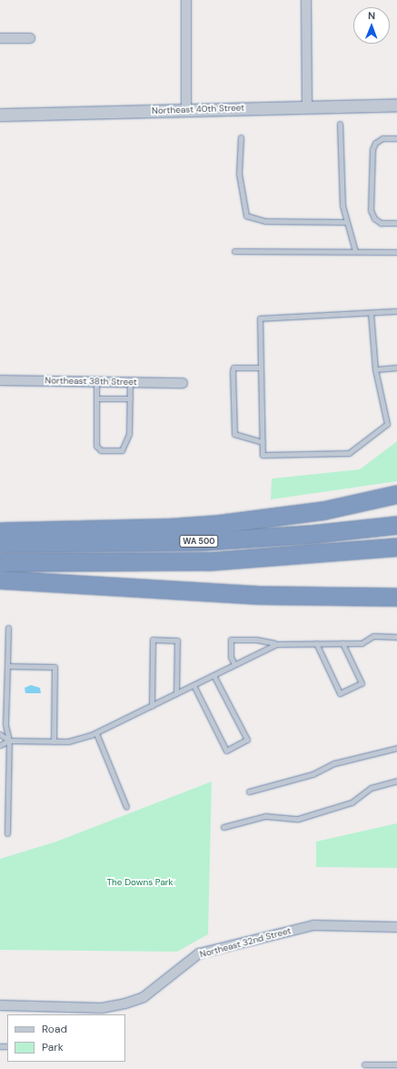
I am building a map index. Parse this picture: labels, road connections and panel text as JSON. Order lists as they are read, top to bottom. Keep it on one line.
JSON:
{"streets":{"highway":["WA 500"],"street":["Northeast 40th Street","Northeast 38th Street","Northeast 32nd Street"]},"parks":["The Downs Park"],"legend":["Road","Park"],"north":"top"}
